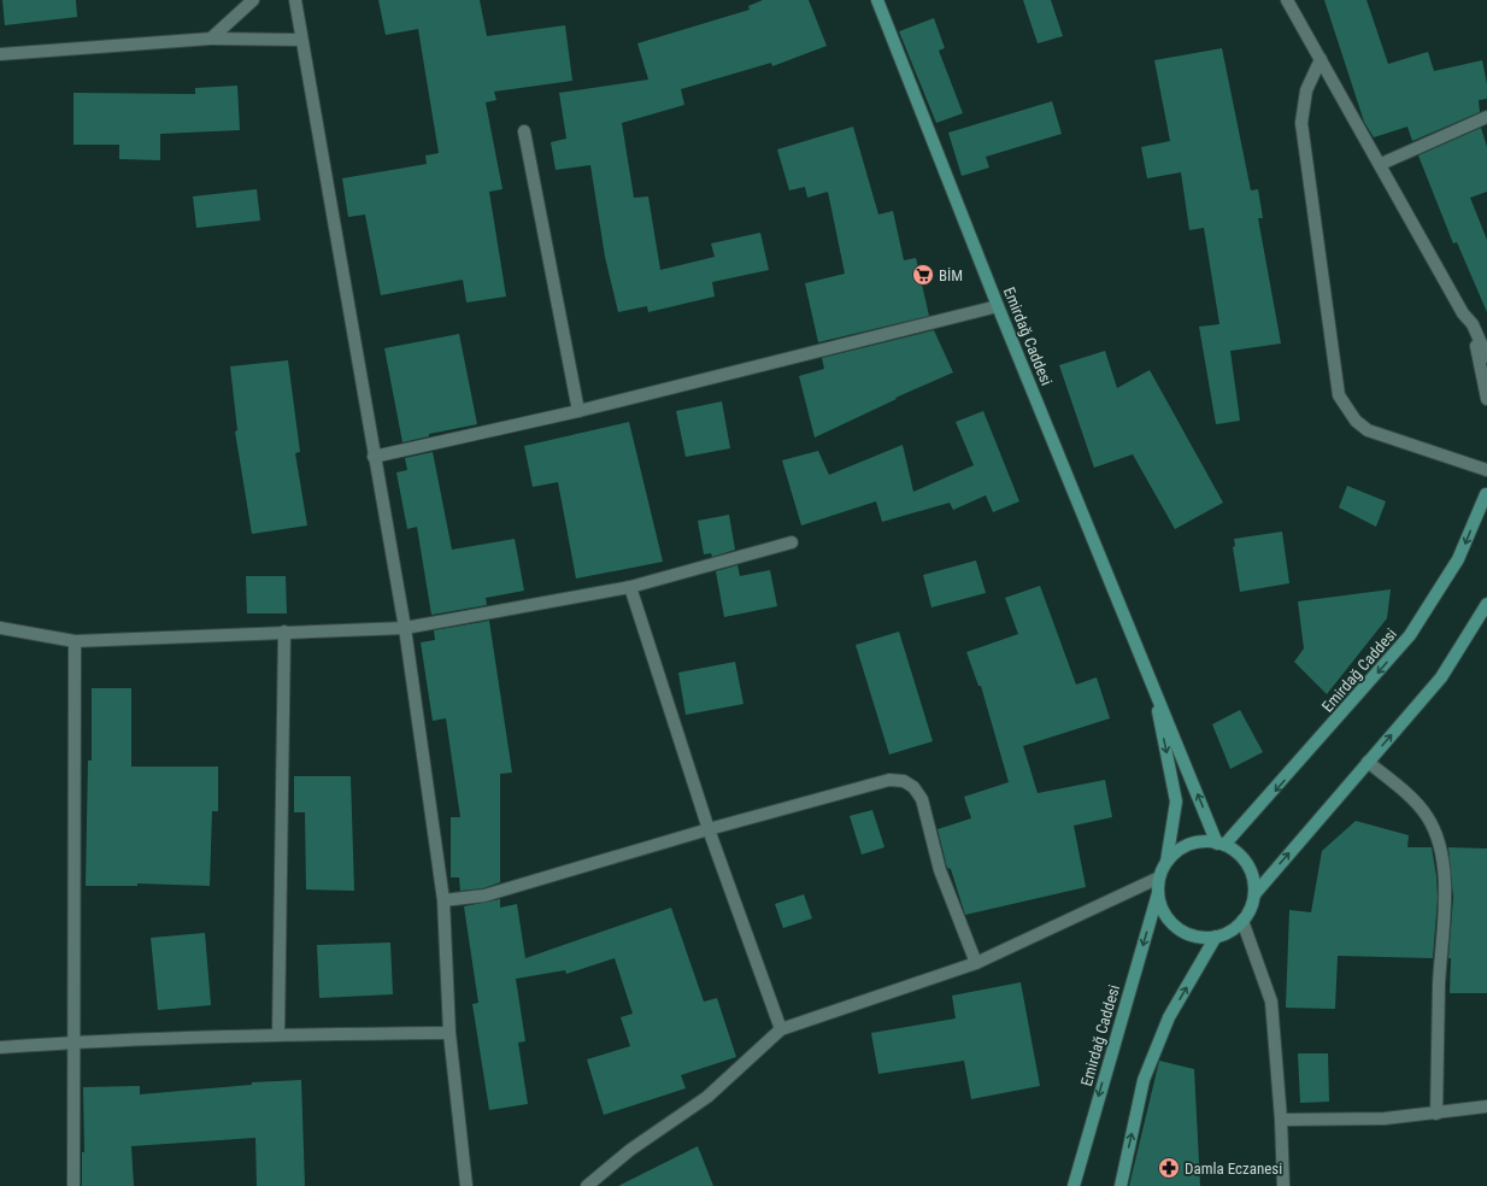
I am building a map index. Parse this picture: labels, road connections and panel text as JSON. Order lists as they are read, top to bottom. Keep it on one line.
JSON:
{"streets":{"main road":["Emirdağ Caddesi"]},"places":{"supermarket":["BİM"],"pharmacy":["Damla Eczanesi"]}}
